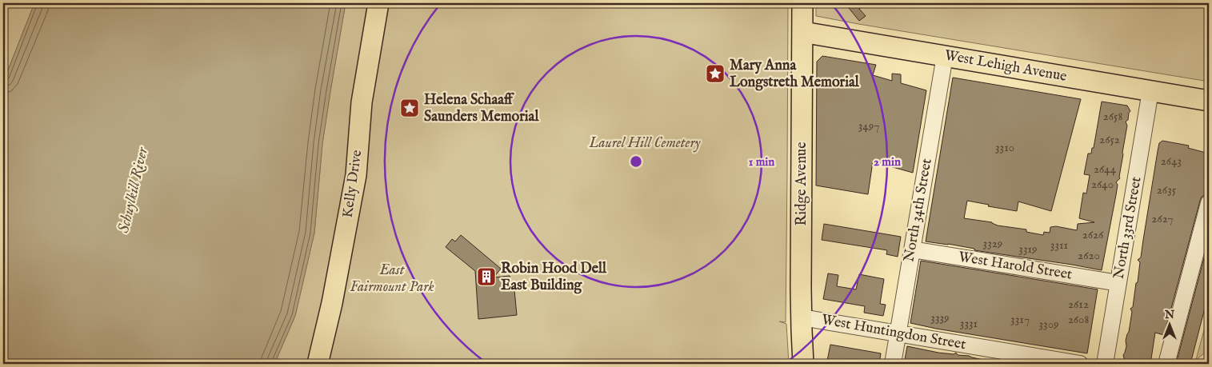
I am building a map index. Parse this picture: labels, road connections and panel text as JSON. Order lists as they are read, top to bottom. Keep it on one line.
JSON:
{"streets":{"main road":["West Lehigh Avenue","Kelly Drive","Ridge Avenue"],"street":["North 34th Street","North 33rd Street","West Harold Street","West Huntingdon Street"]},"crossings":[["West Lehigh Avenue","Ridge Avenue"],["West Lehigh Avenue","North 34th Street"],["West Lehigh Avenue","North 33rd Street"],["Ridge Avenue","West Huntingdon Street"],["North 34th Street","West Harold Street"],["North 34th Street","West Huntingdon Street"],["North 33rd Street","West Harold Street"]],"water":["Schuylkill River"],"parks":["Laurel Hill Cemetery","East Fairmount Park"],"places":{"place":["Mary Anna Longstreth Memorial","Helena Schaaff Saunders Memorial"],"building":["Robin Hood Dell East Building"]},"house_numbers":["2658","3497","2652","3310","2643","2644","2640","2635","2627","2626","3329","3311","3319","2620","2612","3339","3317","2608","3331","3309"],"north":"top","rings":["1 min","2 min"]}
